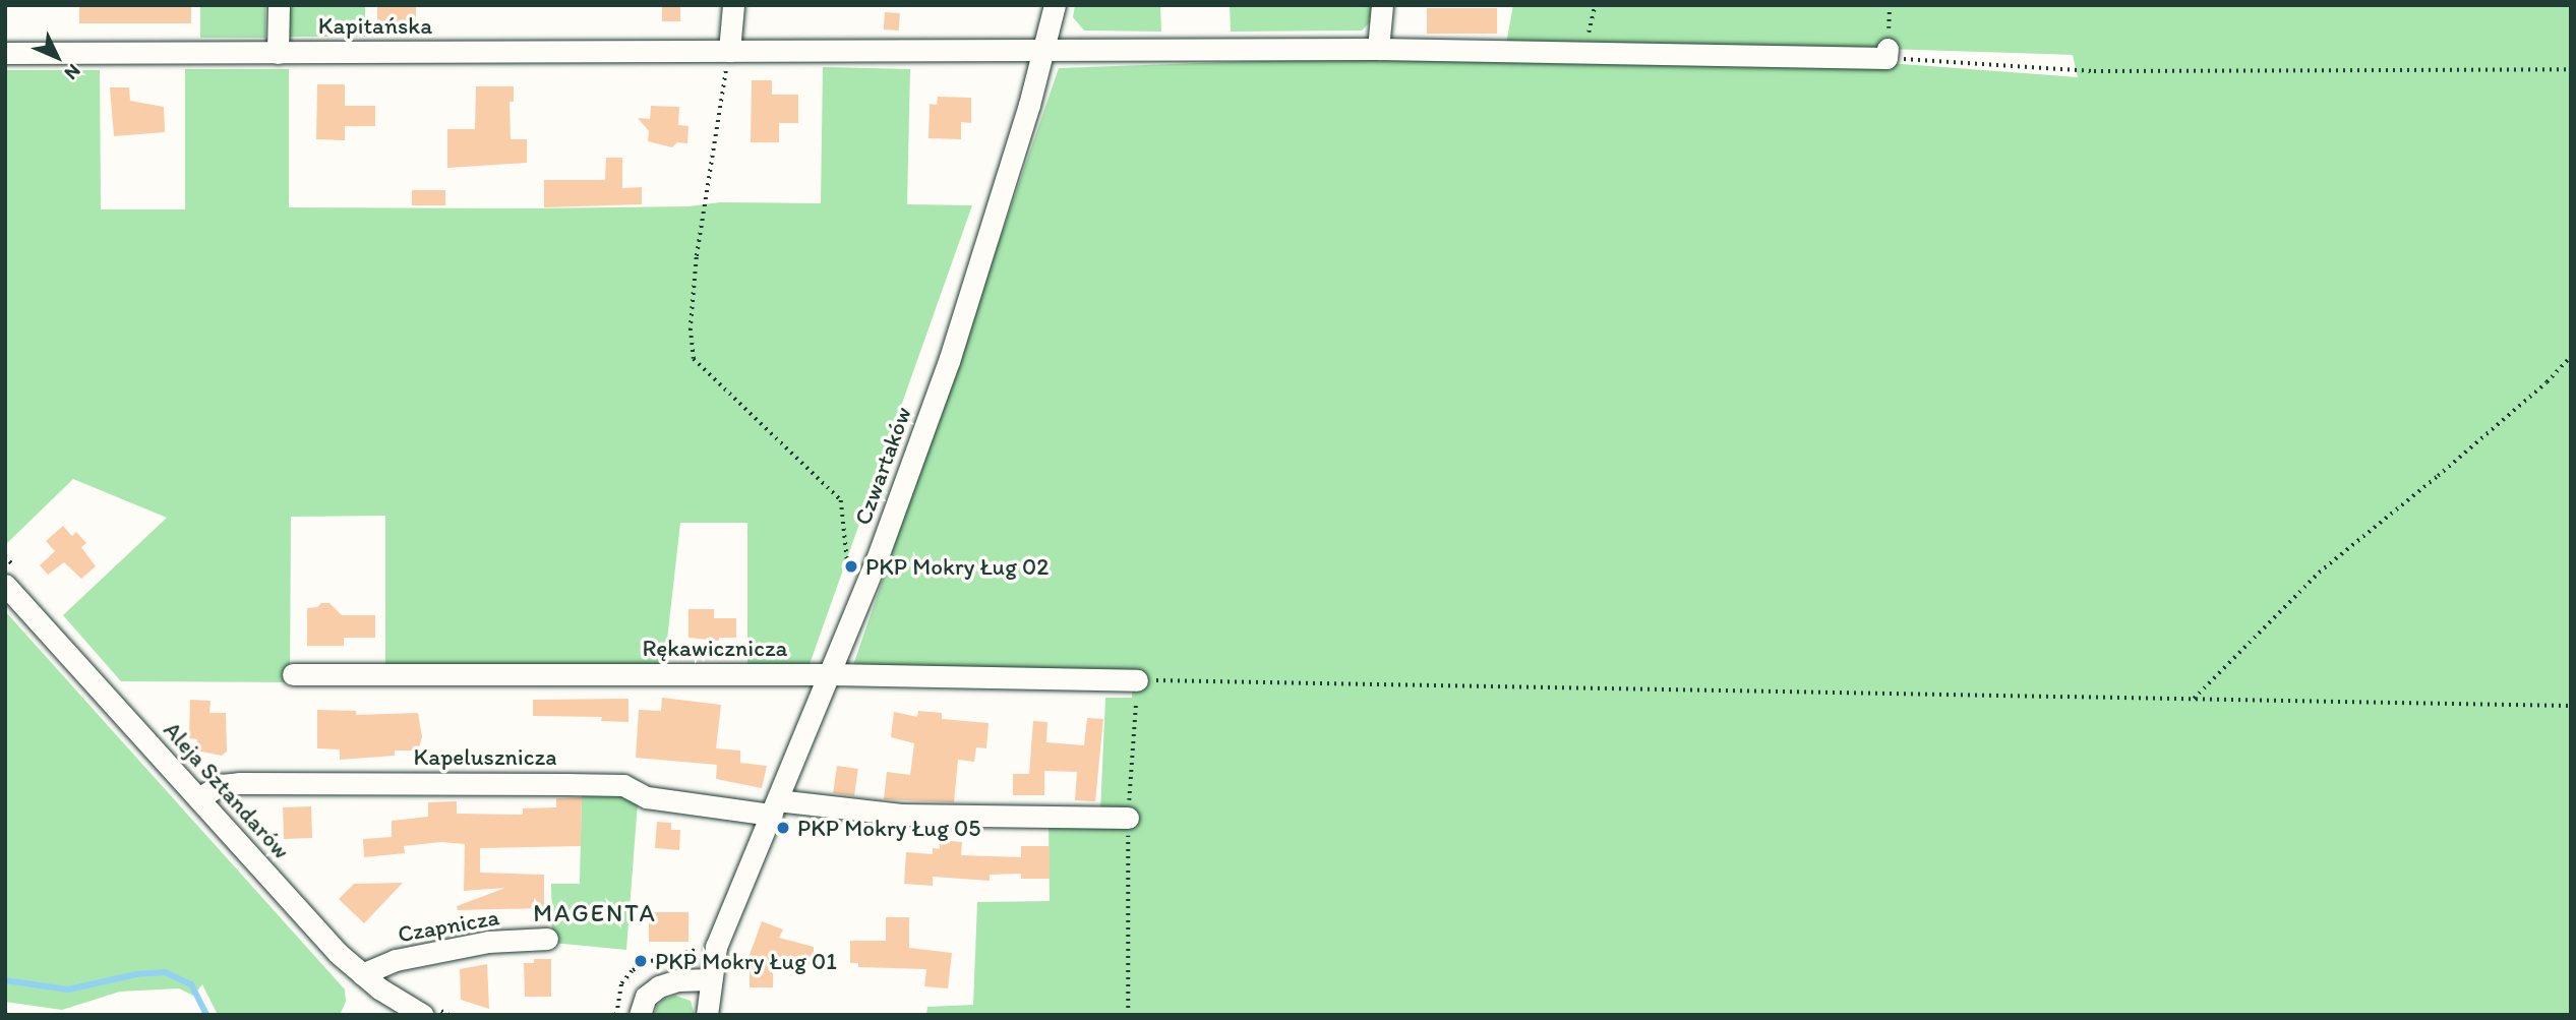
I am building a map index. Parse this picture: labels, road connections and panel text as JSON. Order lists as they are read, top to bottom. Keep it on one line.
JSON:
{"streets":{"street":["Kapitańska","Czwartaków","Rękawicznicza","Kapelusznicza","Aleja Sztandarów","Czapnicza"]},"crossings":[["Kapitańska","Czwartaków"],["Czwartaków","Rękawicznicza"],["Czwartaków","Kapelusznicza"],["Kapelusznicza","Aleja Sztandarów"],["Aleja Sztandarów","Czapnicza"]],"districts":["MAGENTA"],"places":["PKP Mokry Ług 02","PKP Mokry Ług 05","PKP Mokry Ług 01"],"north":"bottom right"}
